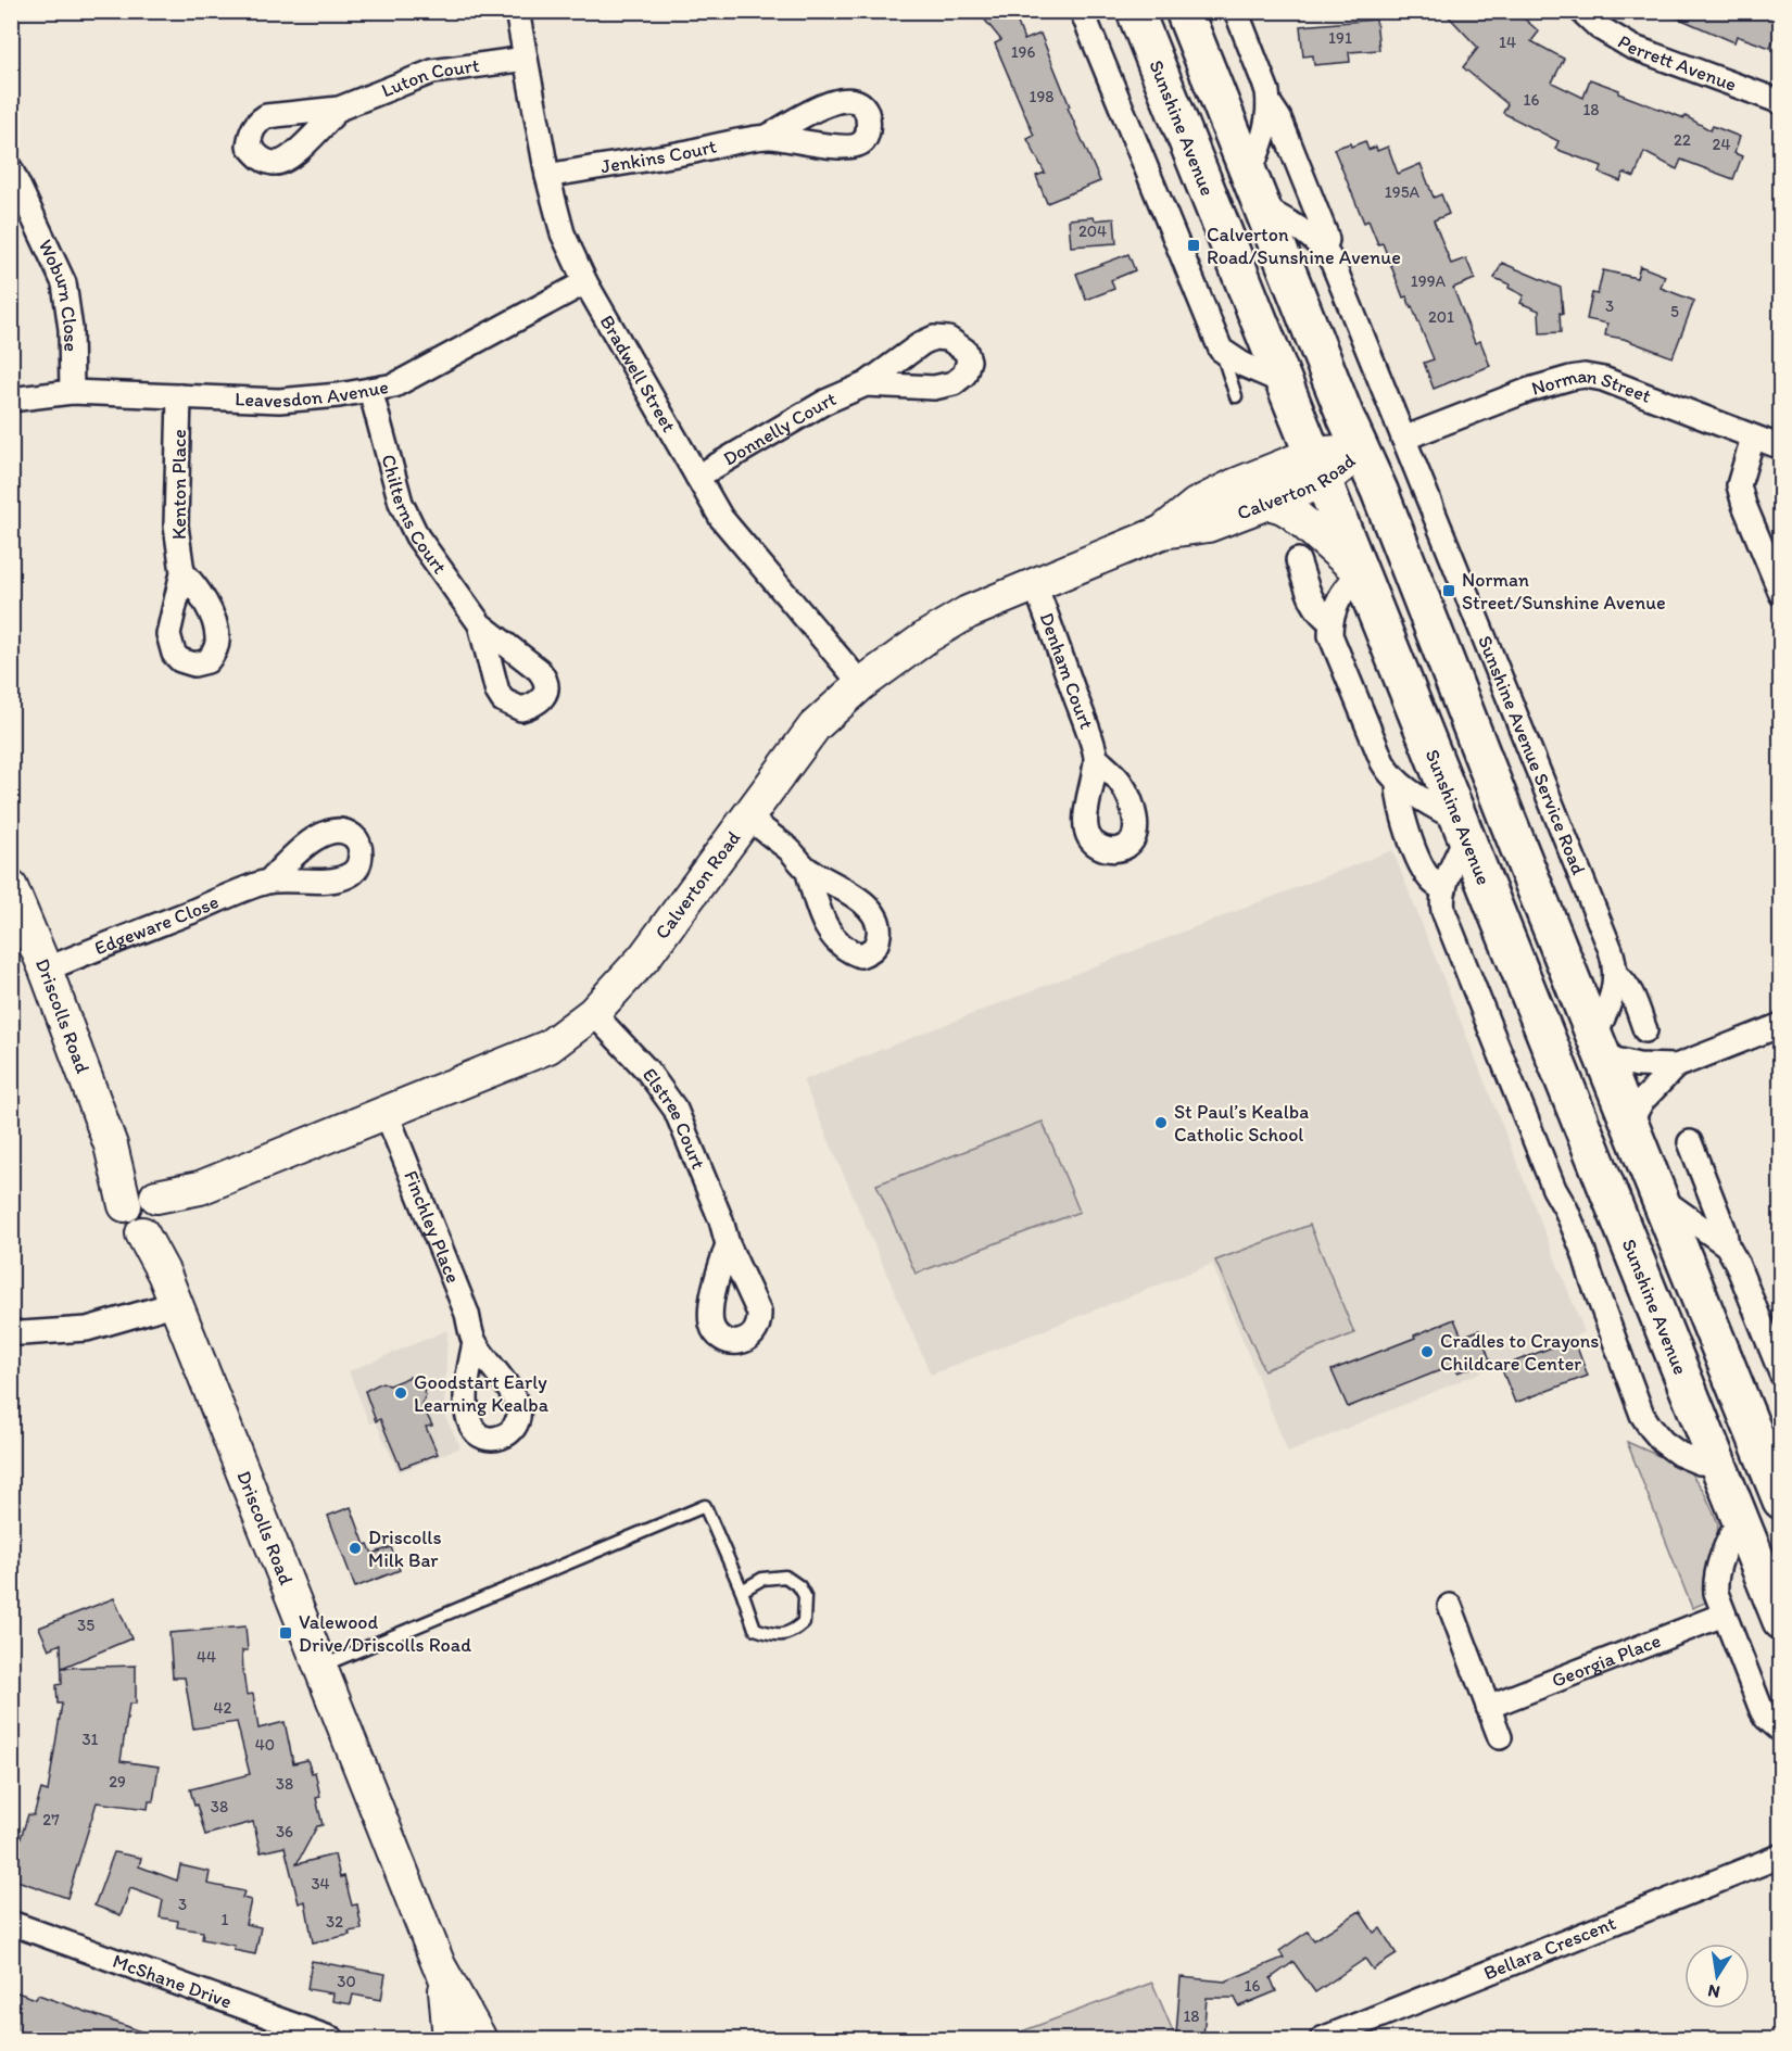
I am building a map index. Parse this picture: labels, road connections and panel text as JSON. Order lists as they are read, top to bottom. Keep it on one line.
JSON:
{"streets":{"main road":["Sunshine Avenue"],"street":["Perrett Avenue","Luton Court","Jenkins Court","Woburn Close","Bradwell Street","Leavesdon Avenue","Norman Street","Donnelly Court","Kenton Place","Calverton Road","Chilterns Court","Denham Court","Sunshine Avenue Service Road","Edgeware Close","Driscolls Road","Elstree Court","Finchley Place","Georgia Place","Bellara Crescent","McShane Drive"]},"crossings":[["Luton Court","Bradwell Street"],["Sunshine Avenue","Calverton Road"],["Jenkins Court","Bradwell Street"],["Woburn Close","Leavesdon Avenue"],["Bradwell Street","Leavesdon Avenue"],["Bradwell Street","Donnelly Court"],["Bradwell Street","Calverton Road"],["Leavesdon Avenue","Kenton Place"],["Leavesdon Avenue","Chilterns Court"],["Norman Street","Sunshine Avenue Service Road"],["Calverton Road","Denham Court"],["Calverton Road","Driscolls Road"],["Calverton Road","Elstree Court"],["Calverton Road","Finchley Place"],["Edgeware Close","Driscolls Road"]],"places":{"transit":["Calverton Road/Sunshine Avenue","Norman Street/Sunshine Avenue","Valewood Drive/Driscolls Road"],"other":["St Paul’s Kealba Catholic School","Cradles to Crayons Childcare Center","Goodstart Early Learning Kealba","Driscolls Milk Bar"]},"house_numbers":["191","14","196","198","16","18","22","24","195A","204","199A","3","5","201","35","44","42","31","40","29","38","38","27","36","34","3","1","32","30","16","18"],"north":"bottom"}
